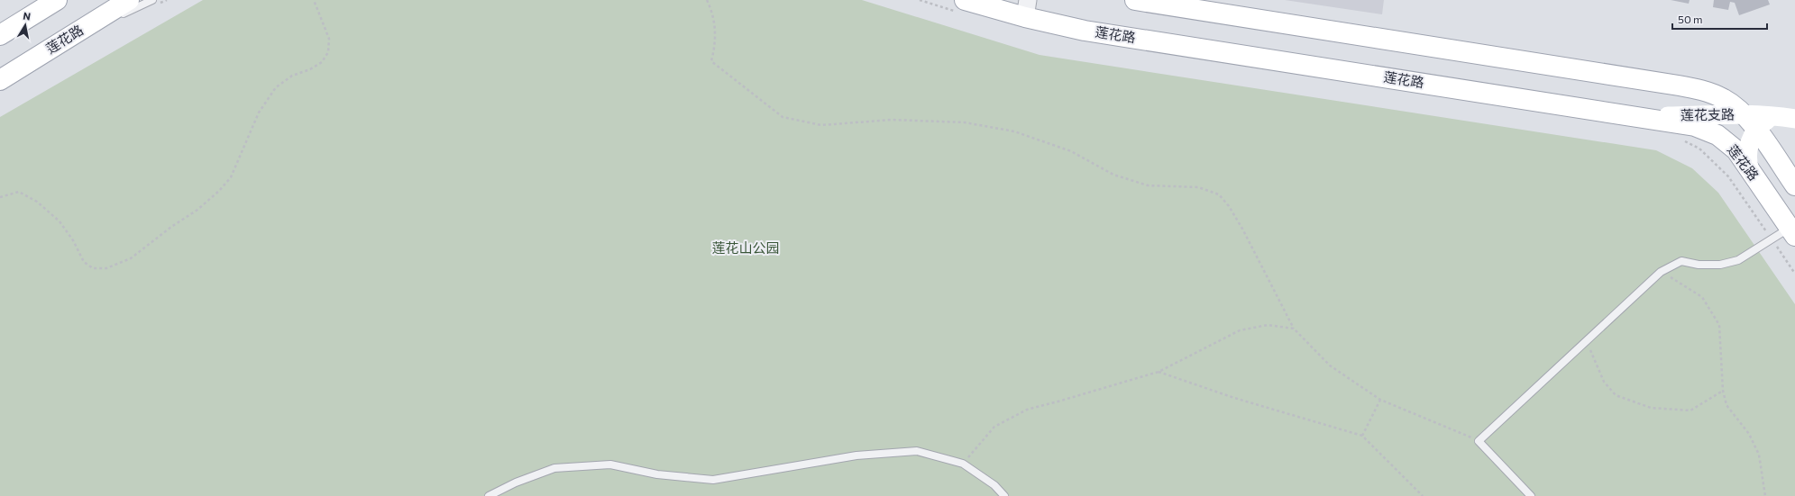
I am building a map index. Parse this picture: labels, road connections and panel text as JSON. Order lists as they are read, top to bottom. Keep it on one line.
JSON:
{"streets":{"main road":["莲花路","莲花支路"]},"crossings":[["莲花路","莲花支路"]],"parks":["莲花山公园"],"scale_bar":"50 m","north":"top"}
